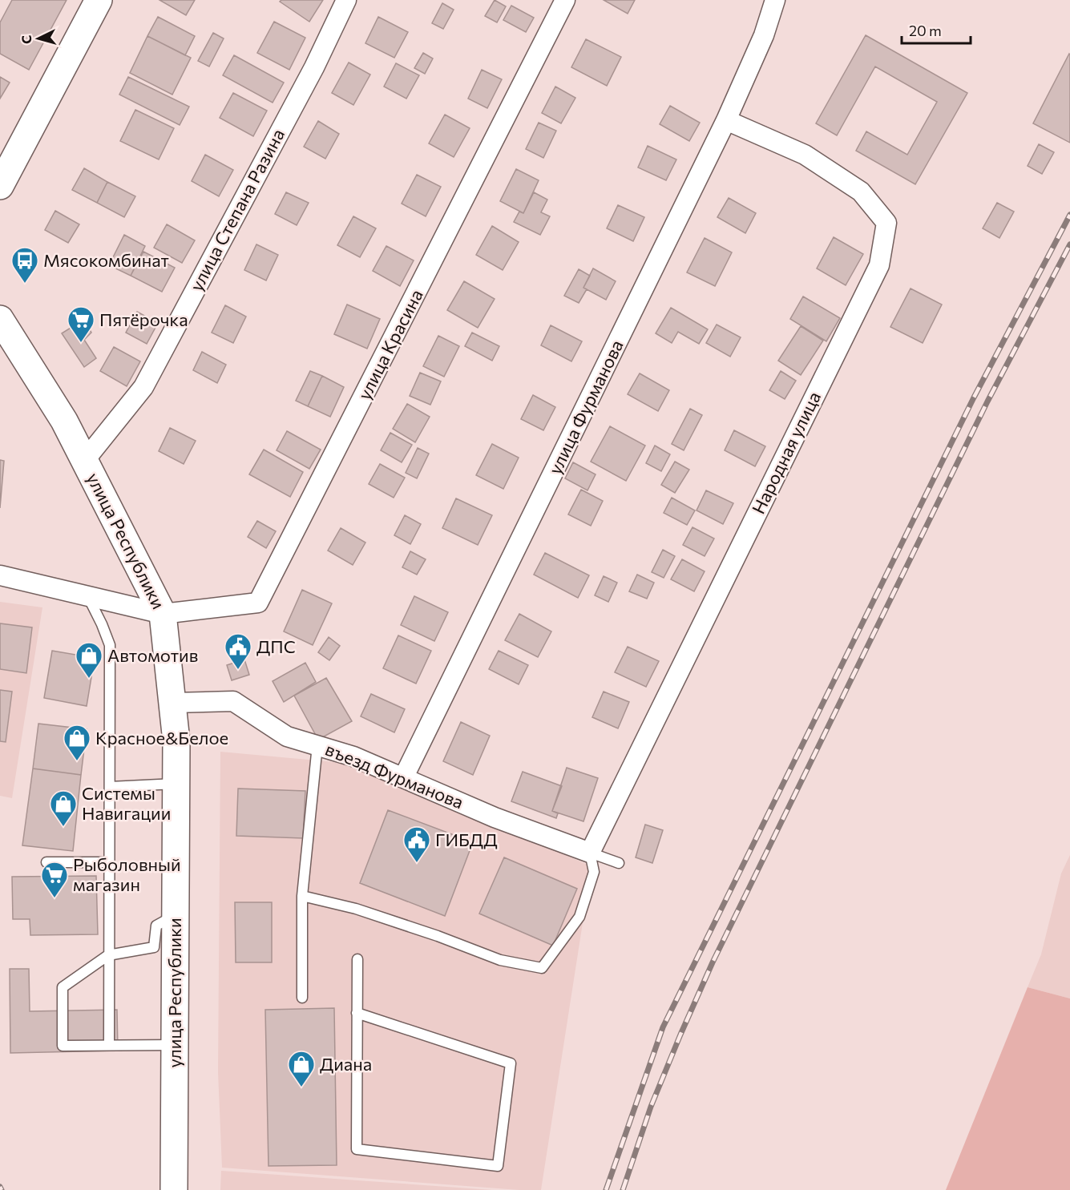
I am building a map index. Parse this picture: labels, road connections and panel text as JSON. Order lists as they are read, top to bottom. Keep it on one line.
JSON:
{"streets":{"main road":["улица Республики"],"street":["улица Степана Разина","улица Красина","улица Фурманова","Народная улица","въезд Фурманова"]},"crossings":[["улица Степана Разина","улица Республики"],["улица Красина","улица Республики"],["улица Фурманова","Народная улица"],["улица Фурманова","въезд Фурманова"],["Народная улица","въезд Фурманова"],["улица Республики","въезд Фурманова"]],"places":{"bus stop":["Мясокомбинат"],"supermarket":["Пятёрочка","Рыболовный магазин"],"public building":["ДПС","ГИБДД"],"shop":["Автомотив","Красное&Белое","Системы Навигации","Диана"]},"scale_bar":"20 m","north":"left"}
